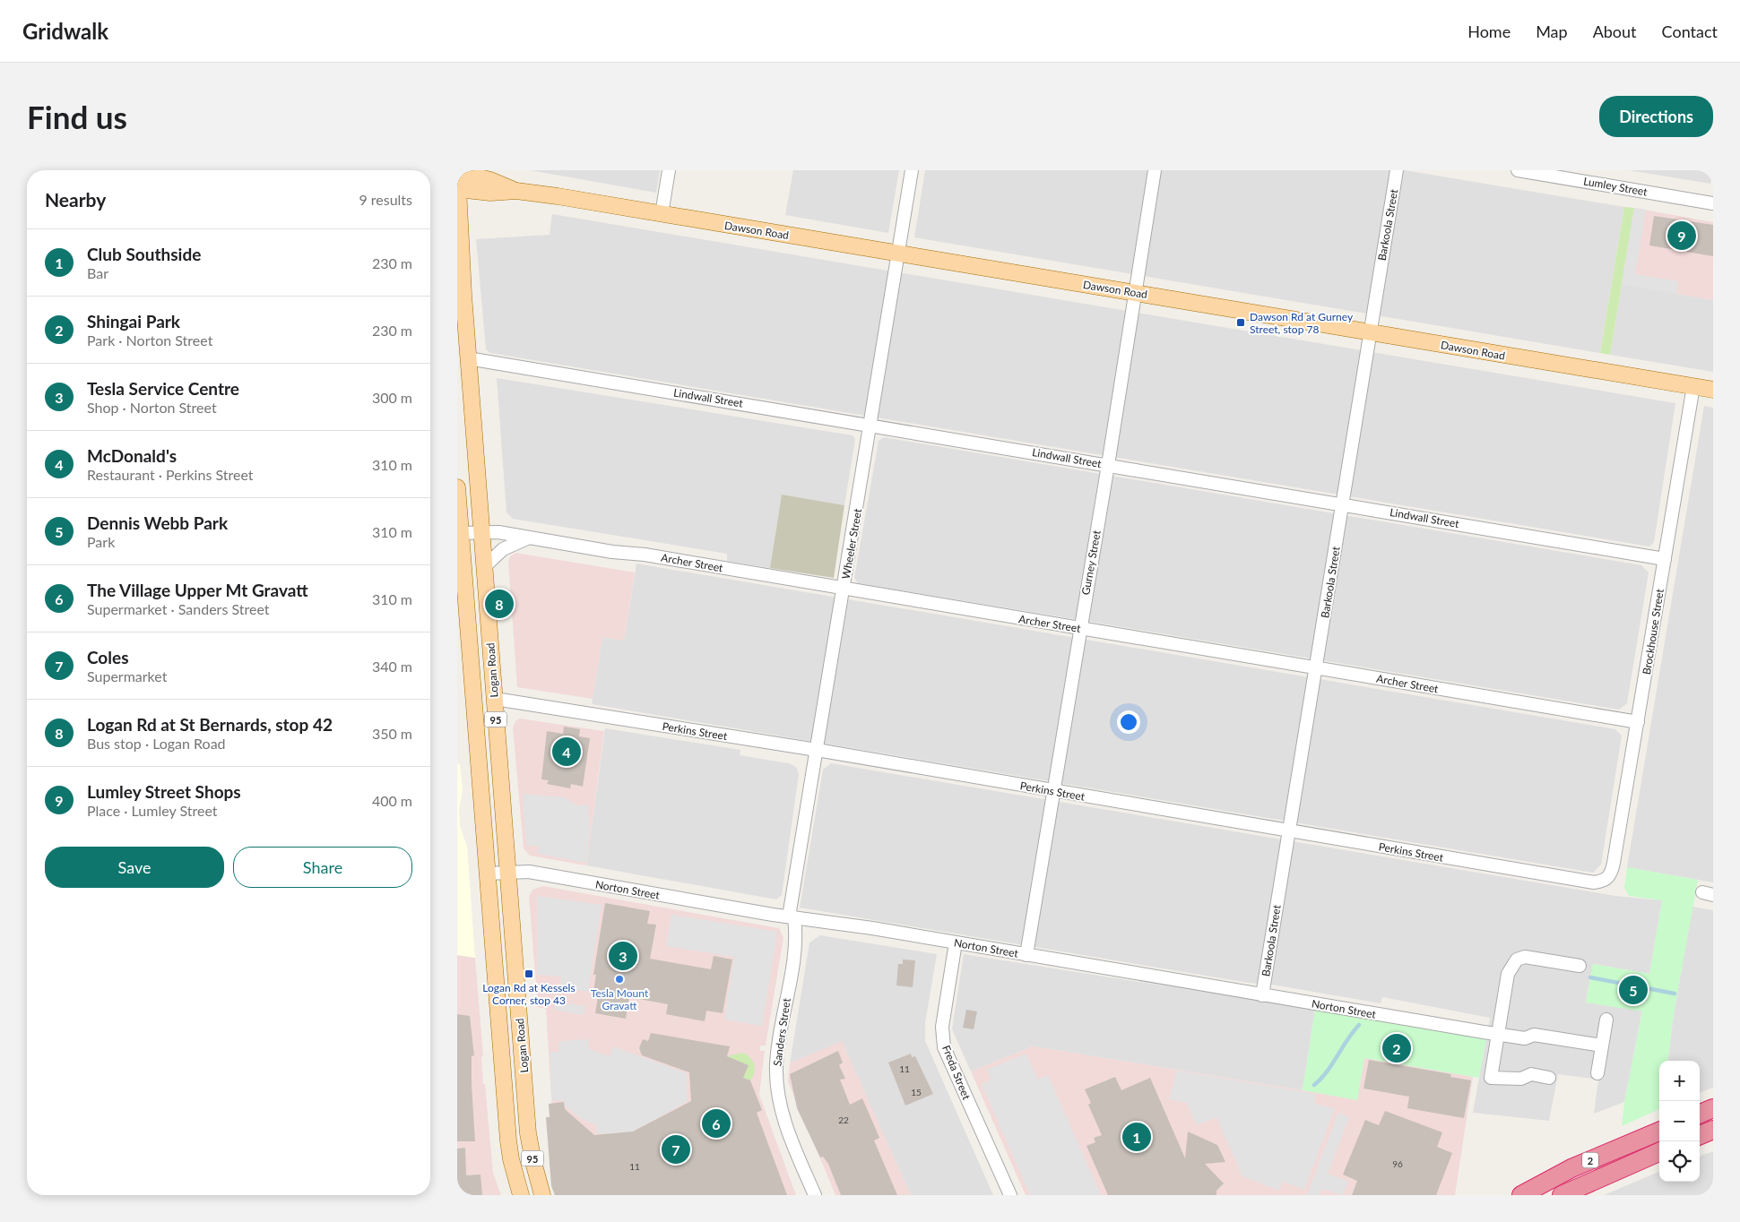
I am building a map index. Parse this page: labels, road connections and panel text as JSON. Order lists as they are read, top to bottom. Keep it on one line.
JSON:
{"streets":{"highway":["2"],"main road":["Dawson Road","Logan Road","95"],"street":["Lumley Street","Barkoola Street","Lindwall Street","Wheeler Street","Archer Street","Gurney Street","Brockhouse Street","Perkins Street","Norton Street","Sanders Street","Freda Street"]},"crossings":[["Barkoola Street","Dawson Road"],["Barkoola Street","Lindwall Street"],["Barkoola Street","Archer Street"],["Barkoola Street","Perkins Street"],["Barkoola Street","Norton Street"],["Dawson Road","Wheeler Street"],["Dawson Road","Gurney Street"],["Dawson Road","Brockhouse Street"],["Dawson Road","Logan Road"],["Lindwall Street","Wheeler Street"],["Lindwall Street","Gurney Street"],["Lindwall Street","Brockhouse Street"],["Lindwall Street","Logan Road"],["Wheeler Street","Archer Street"],["Wheeler Street","Perkins Street"],["Wheeler Street","Norton Street"],["Wheeler Street","Sanders Street"],["Archer Street","Gurney Street"],["Archer Street","Brockhouse Street"],["Archer Street","Logan Road"],["Gurney Street","Perkins Street"],["Gurney Street","Norton Street"],["Brockhouse Street","Perkins Street"],["Logan Road","Perkins Street"],["Logan Road","Norton Street"],["Norton Street","Sanders Street"],["Norton Street","Freda Street"]],"places":{"transit":["Dawson Rd at Gurney Street, stop 78","Logan Rd at Kessels Corner, stop 43"],"other":["Tesla Mount Gravatt"]},"house_numbers":["11","15","22","96","11"],"page":{"header":"Gridwalk","nav":["Home","Map","About","Contact"],"buttons":["Directions",["Save","Share"]],"title":"Find us","heading":["Nearby","9 results"],"pins":["9","8","4","3","5","2","6","1","7"],"list":[{"mark":"1","name":"Club Southside","note":"Bar","value":"230 m"},{"mark":"2","name":"Shingai Park","note":"Park · Norton Street","value":"230 m"},{"mark":"3","name":"Tesla Service Centre","note":"Shop · Norton Street","value":"300 m"},{"mark":"4","name":"McDonald's","note":"Restaurant · Perkins Street","value":"310 m"},{"mark":"5","name":"Dennis Webb Park","note":"Park","value":"310 m"},{"mark":"6","name":"The Village Upper Mt Gravatt","note":"Supermarket · Sanders Street","value":"310 m"},{"mark":"7","name":"Coles","note":"Supermarket","value":"340 m"},{"mark":"8","name":"Logan Rd at St Bernards, stop 42","note":"Bus stop · Logan Road","value":"350 m"},{"mark":"9","name":"Lumley Street Shops","note":"Place · Lumley Street","value":"400 m"}],"map_buttons":["+","−"]}}
